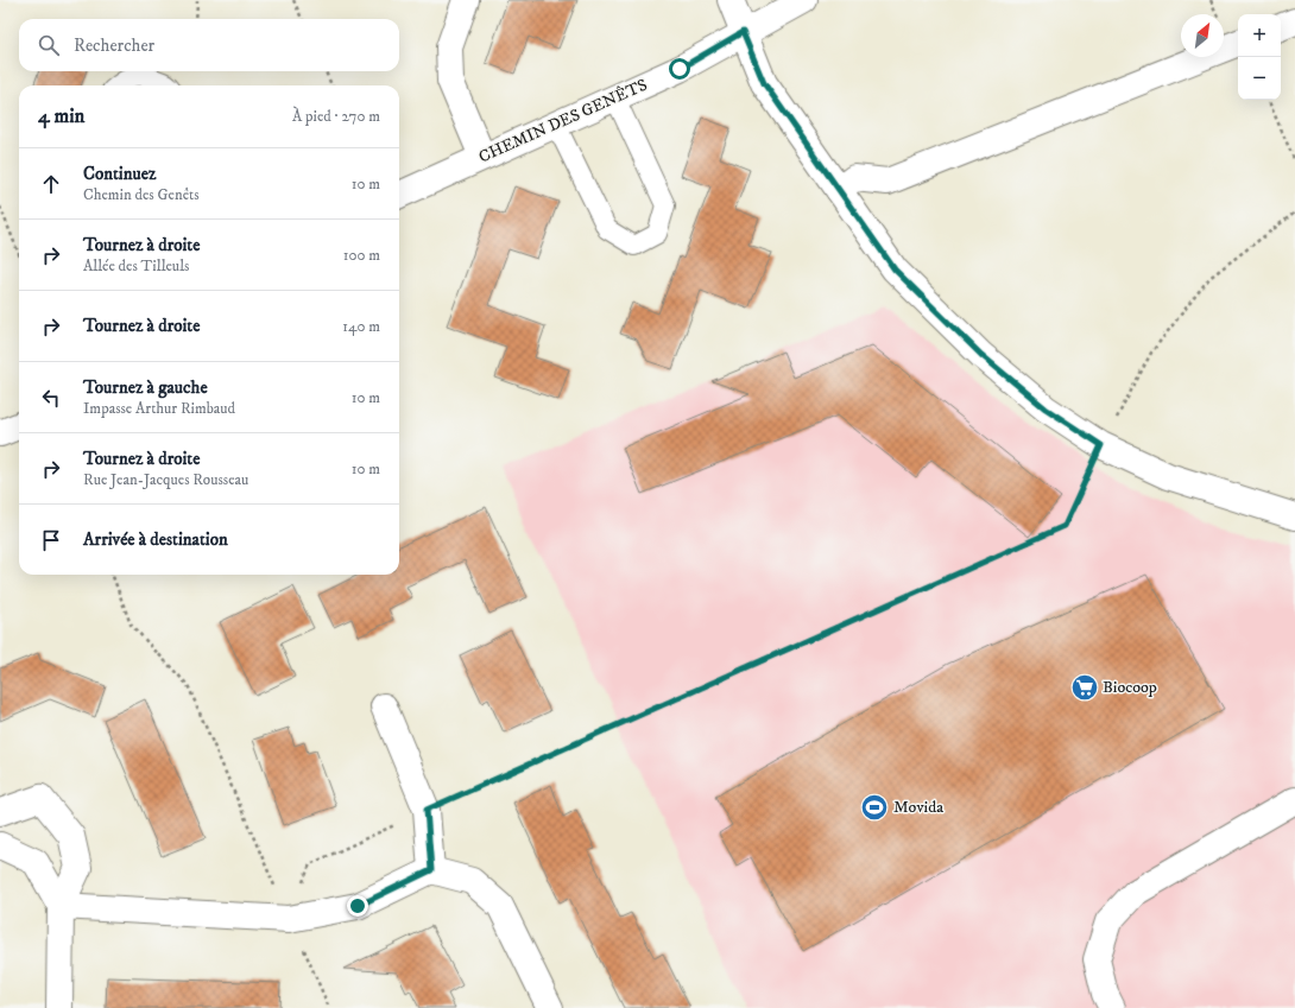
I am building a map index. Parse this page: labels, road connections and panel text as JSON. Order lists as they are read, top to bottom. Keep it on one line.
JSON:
{"streets":{"street":["CHEMIN DES GENÊTS"]},"places":{"supermarket":["Biocoop"],"sports":["Movida"]},"north":"top right","page":{"map_buttons":["+","−"],"search":"Rechercher","heading":["4 min","À pied · 270 m"],"list":[["Continuez","Chemin des Genêts","10 m"],["Tournez à droite","Allée des Tilleuls","100 m"],["Tournez à droite","140 m"],["Tournez à gauche","Impasse Arthur Rimbaud","10 m"],["Tournez à droite","Rue Jean-Jacques Rousseau","10 m"],"Arrivée à destination"]}}
